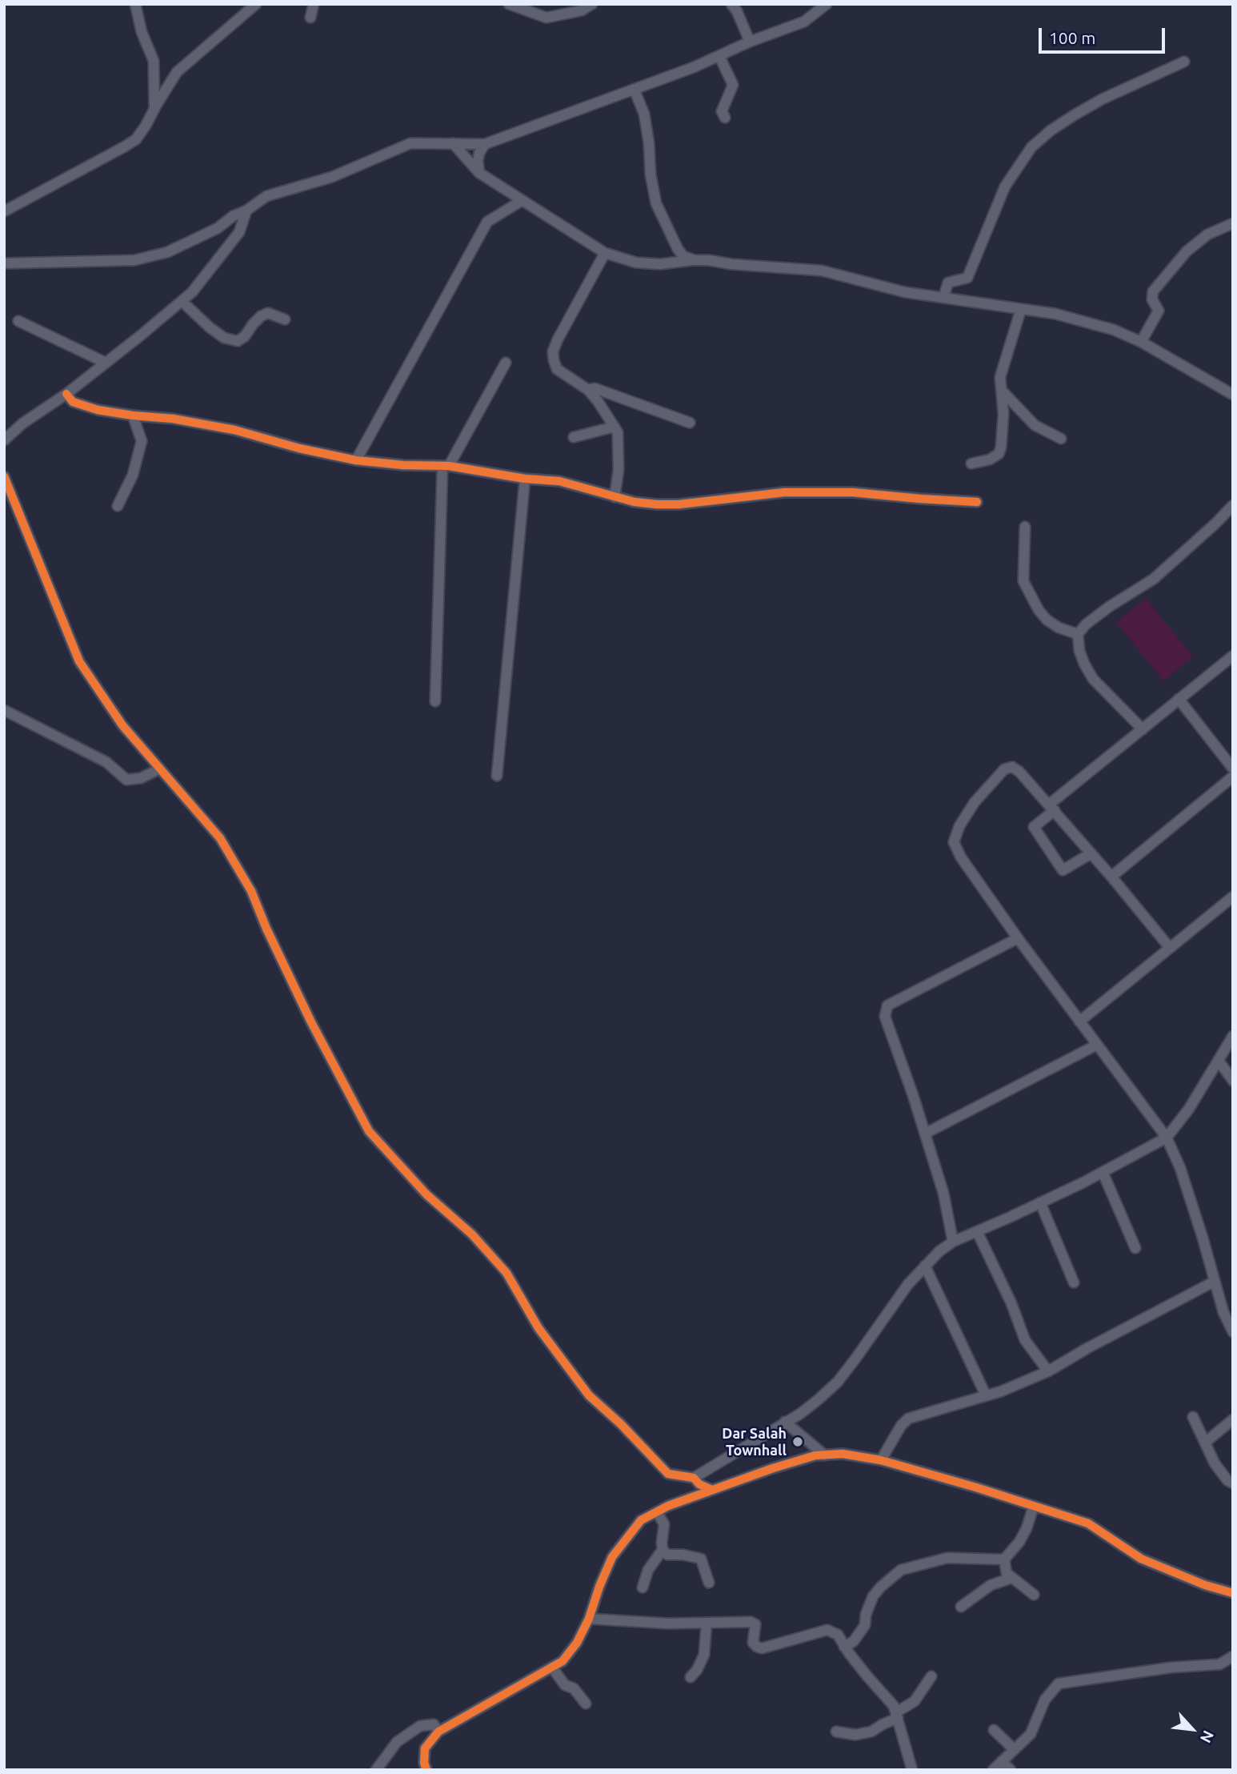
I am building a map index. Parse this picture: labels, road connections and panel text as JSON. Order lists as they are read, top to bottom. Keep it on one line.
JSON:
{"places":["Dar Salah Townhall"],"scale_bar":"100 m","north":"bottom right"}
